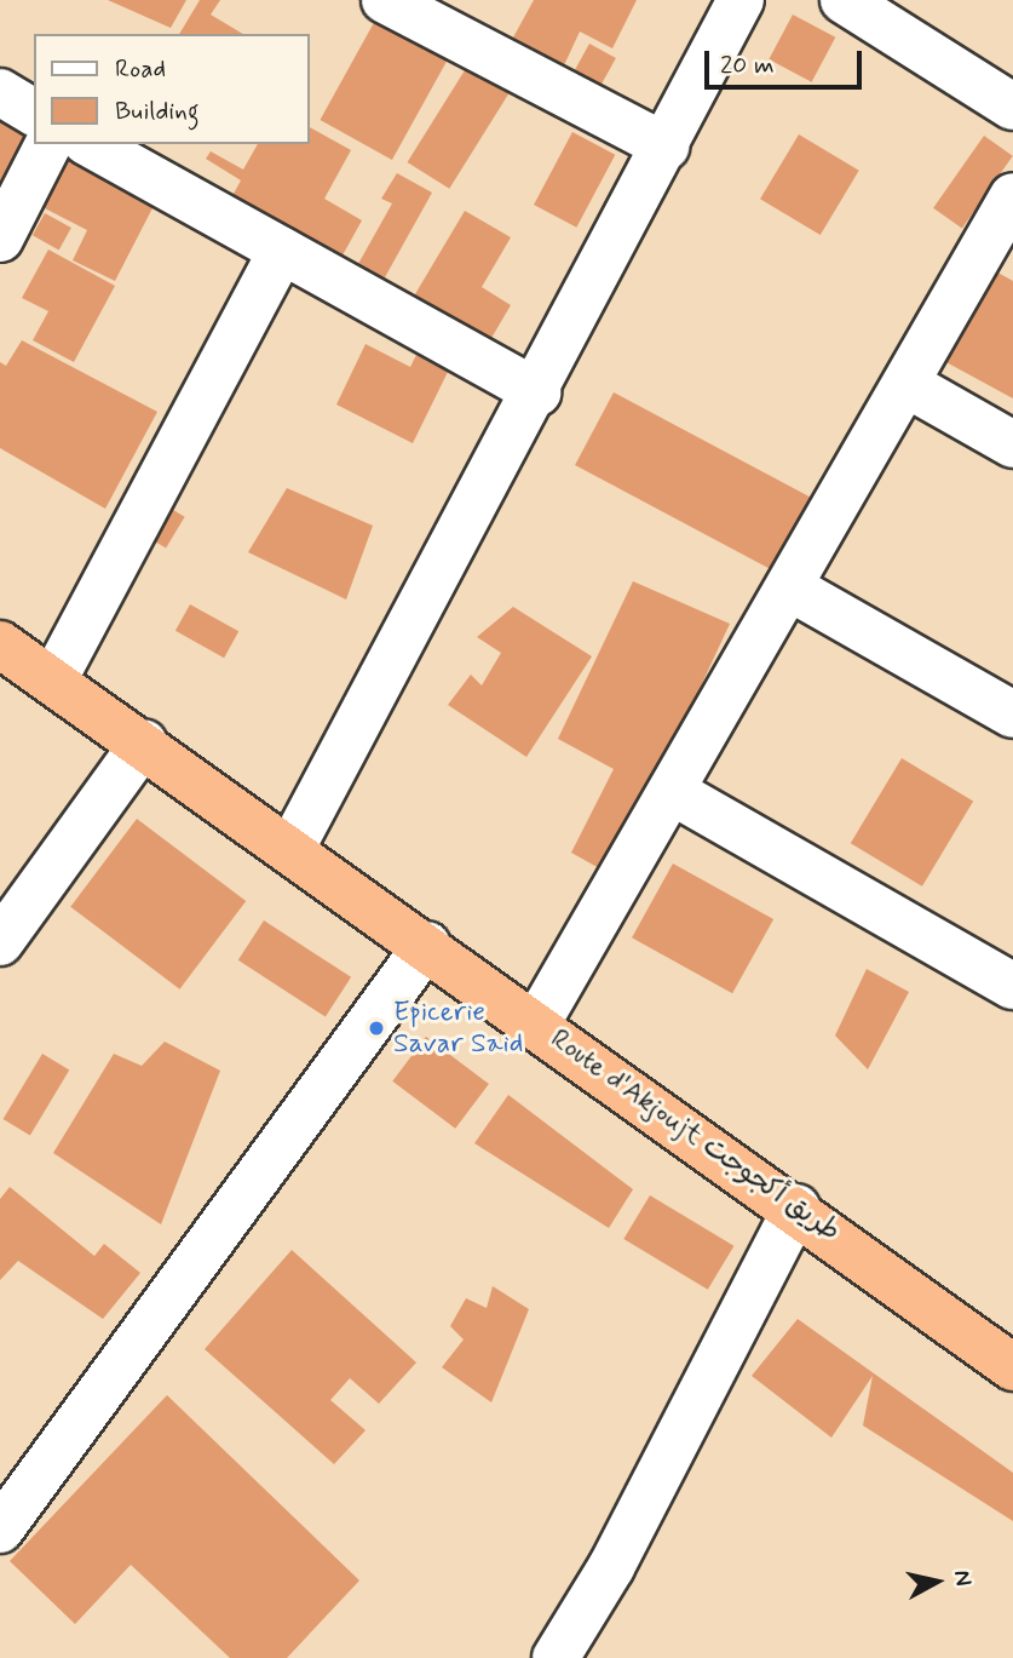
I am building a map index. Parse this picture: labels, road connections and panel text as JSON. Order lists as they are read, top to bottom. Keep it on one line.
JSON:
{"streets":{"highway":["Route d'Akjoujt طريق أكجوجت"]},"places":["Epicerie Savar Said"],"legend":["Road","Building"],"scale_bar":"20 m","north":"right"}
